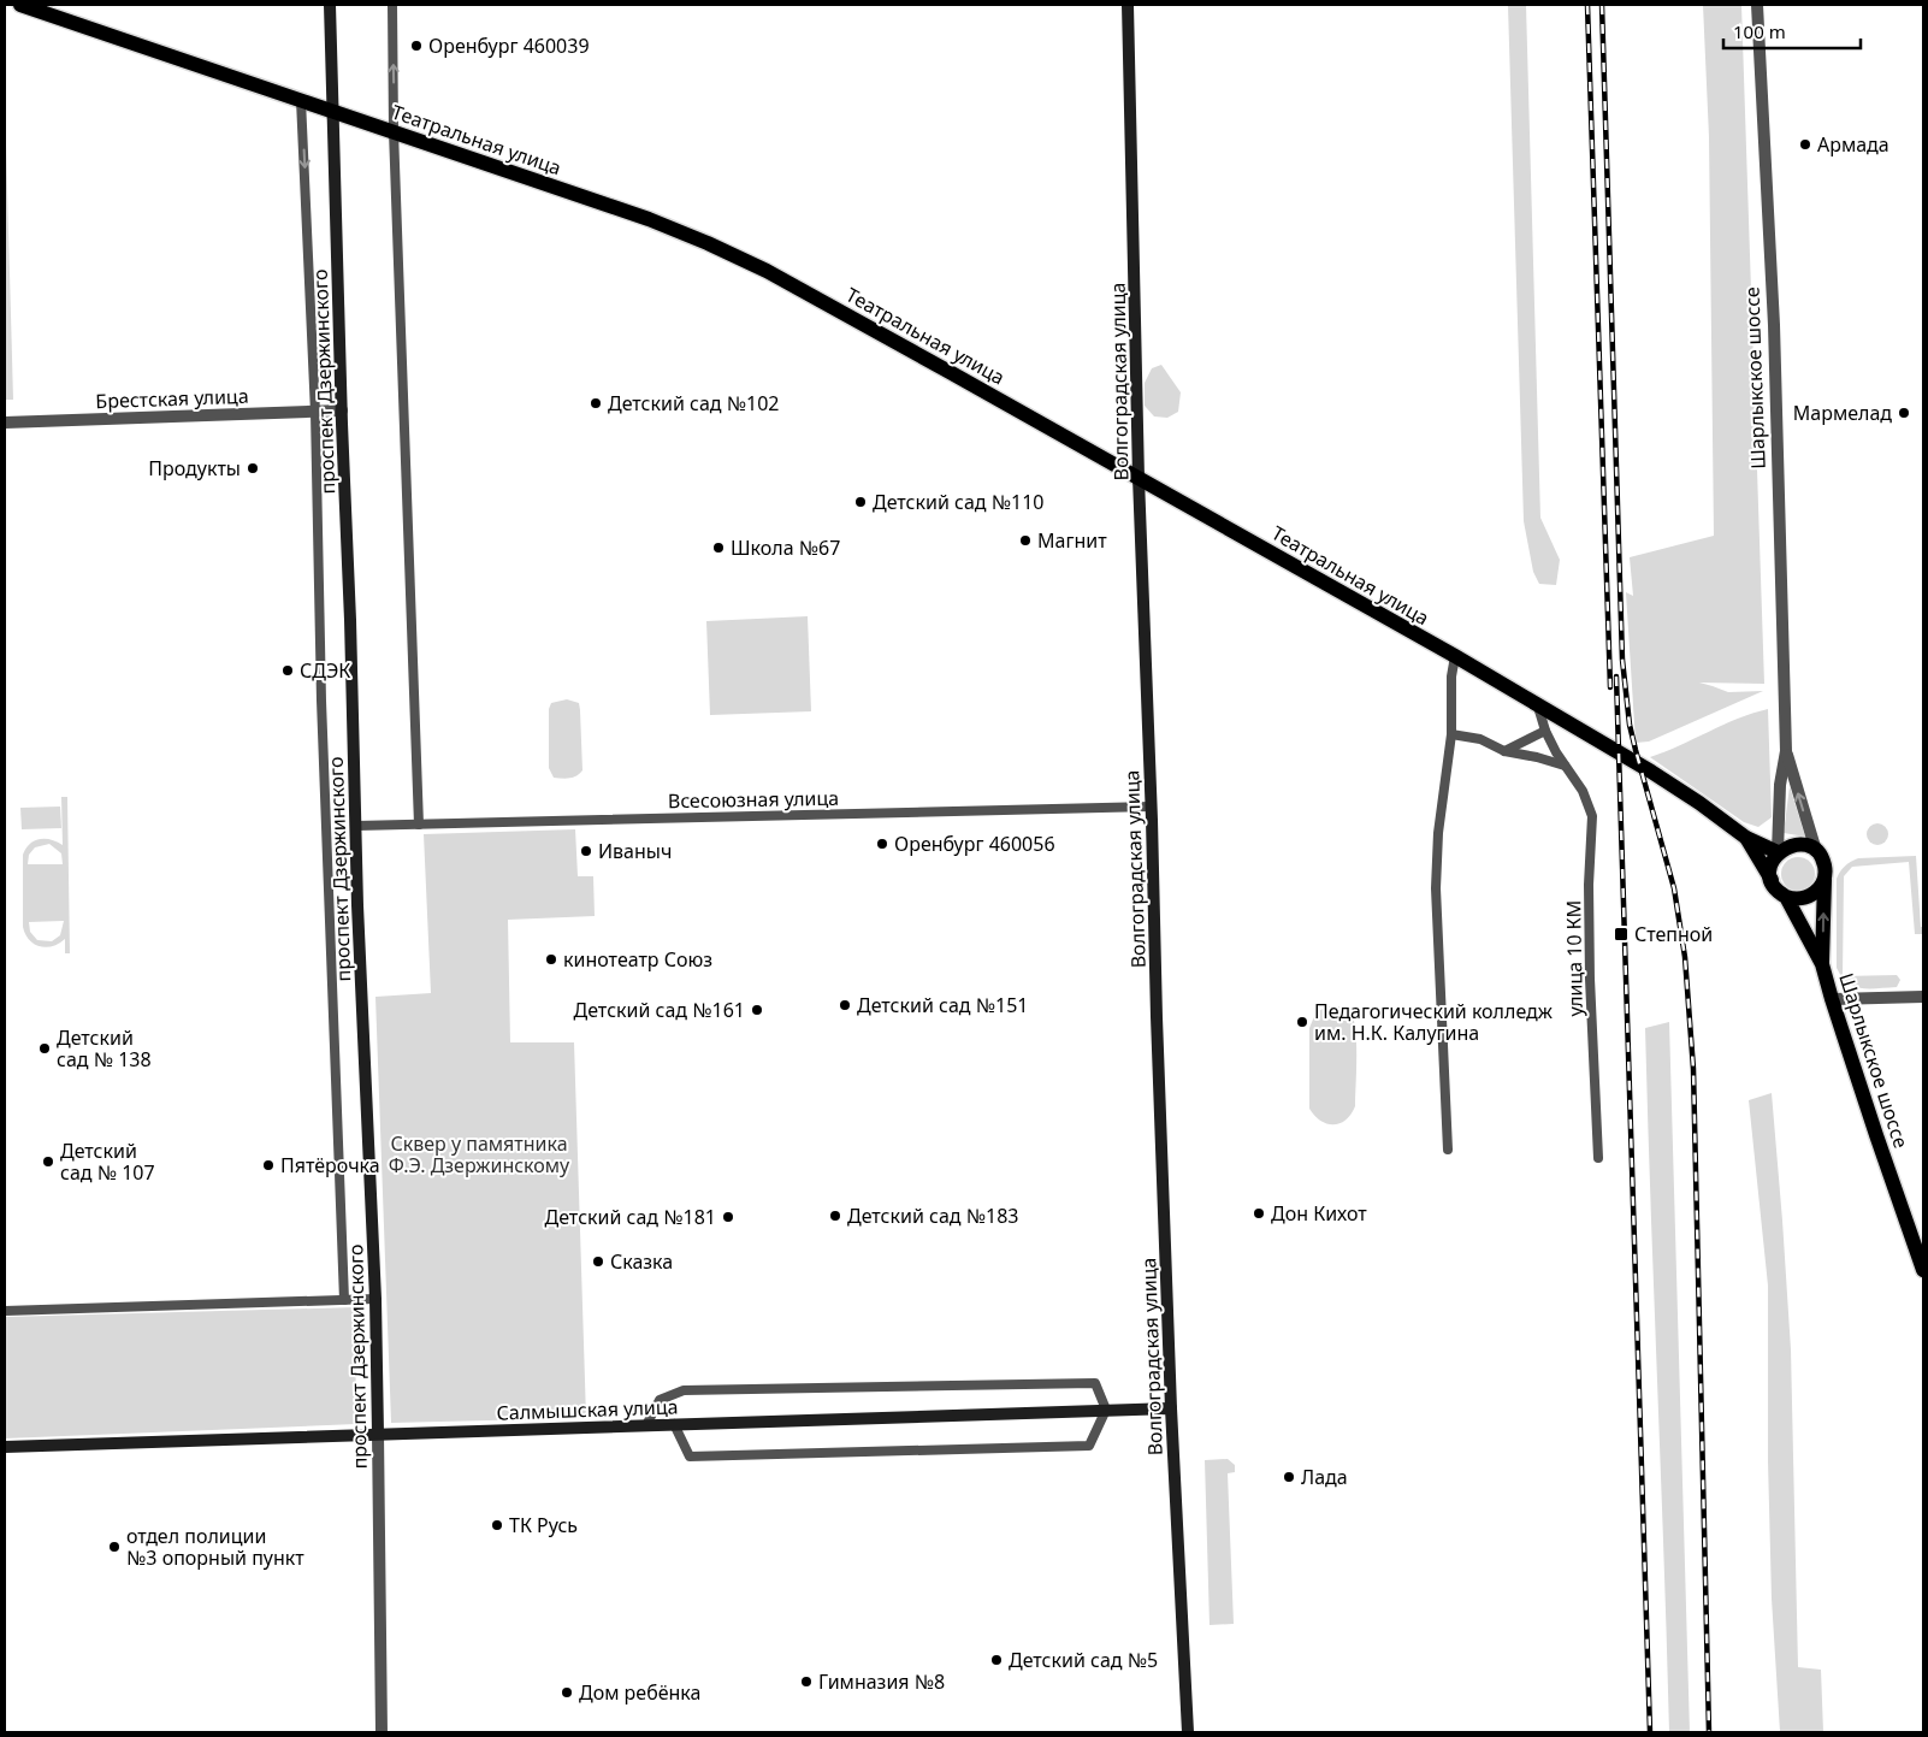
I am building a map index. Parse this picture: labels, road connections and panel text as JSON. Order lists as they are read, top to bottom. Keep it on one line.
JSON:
{"streets":{"main road":["Театральная улица","Шарлыкское шоссе","проспект Дзержинского","Волгоградская улица","Салмышская улица"],"street":["Брестская улица","Всесоюзная улица","улица 10 КМ"]},"crossings":[["Театральная улица","Шарлыкское шоссе"],["Театральная улица","проспект Дзержинского"],["Театральная улица","Волгоградская улица"],["Театральная улица","улица 10 КМ"],["проспект Дзержинского","Брестская улица"],["проспект Дзержинского","Всесоюзная улица"],["проспект Дзержинского","Салмышская улица"],["Волгоградская улица","Всесоюзная улица"],["Волгоградская улица","Салмышская улица"]],"parks":["Сквер у памятника Ф.Э. Дзержинскому"],"places":{"other":["Оренбург 460039","Армада","Детский сад №102","Мармелад","Продукты","Детский сад №110","Магнит","Школа №67","СДЭК","Оренбург 460056","Иваныч","кинотеатр Союз","Детский сад №151","Детский сад №161","Педагогический колледж им. Н.К. Калугина","Детский сад № 138","Детский сад № 107","Пятёрочка","Дон Кихот","Детский сад №183","Детский сад №181","Сказка","Лада","ТК Русь","отдел полиции №3 опорный пункт","Детский сад №5","Гимназия №8","Дом ребёнка"],"transit":["Степной"]},"scale_bar":"100 m"}
